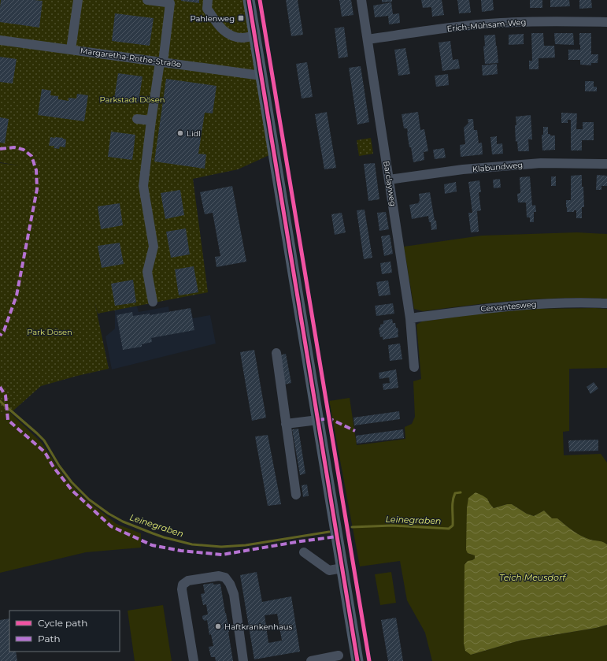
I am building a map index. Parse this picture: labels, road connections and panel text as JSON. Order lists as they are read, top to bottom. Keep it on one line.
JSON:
{"streets":{"street":["Erich-Mühsam-Weg","Margaretha-Rothe-Straße","Klabundweg","Barclayweg","Cervantesweg"]},"crossings":[["Erich-Mühsam-Weg","Barclayweg"],["Klabundweg","Barclayweg"],["Barclayweg","Cervantesweg"]],"water":["Leinegraben","Teich Meusdorf"],"parks":["Parkstadt Dösen","Park Dösen"],"places":{"transit":["Pahlenweg"],"other":["Lidl","Haftkrankenhaus"]},"legend":["Cycle path","Path"]}
